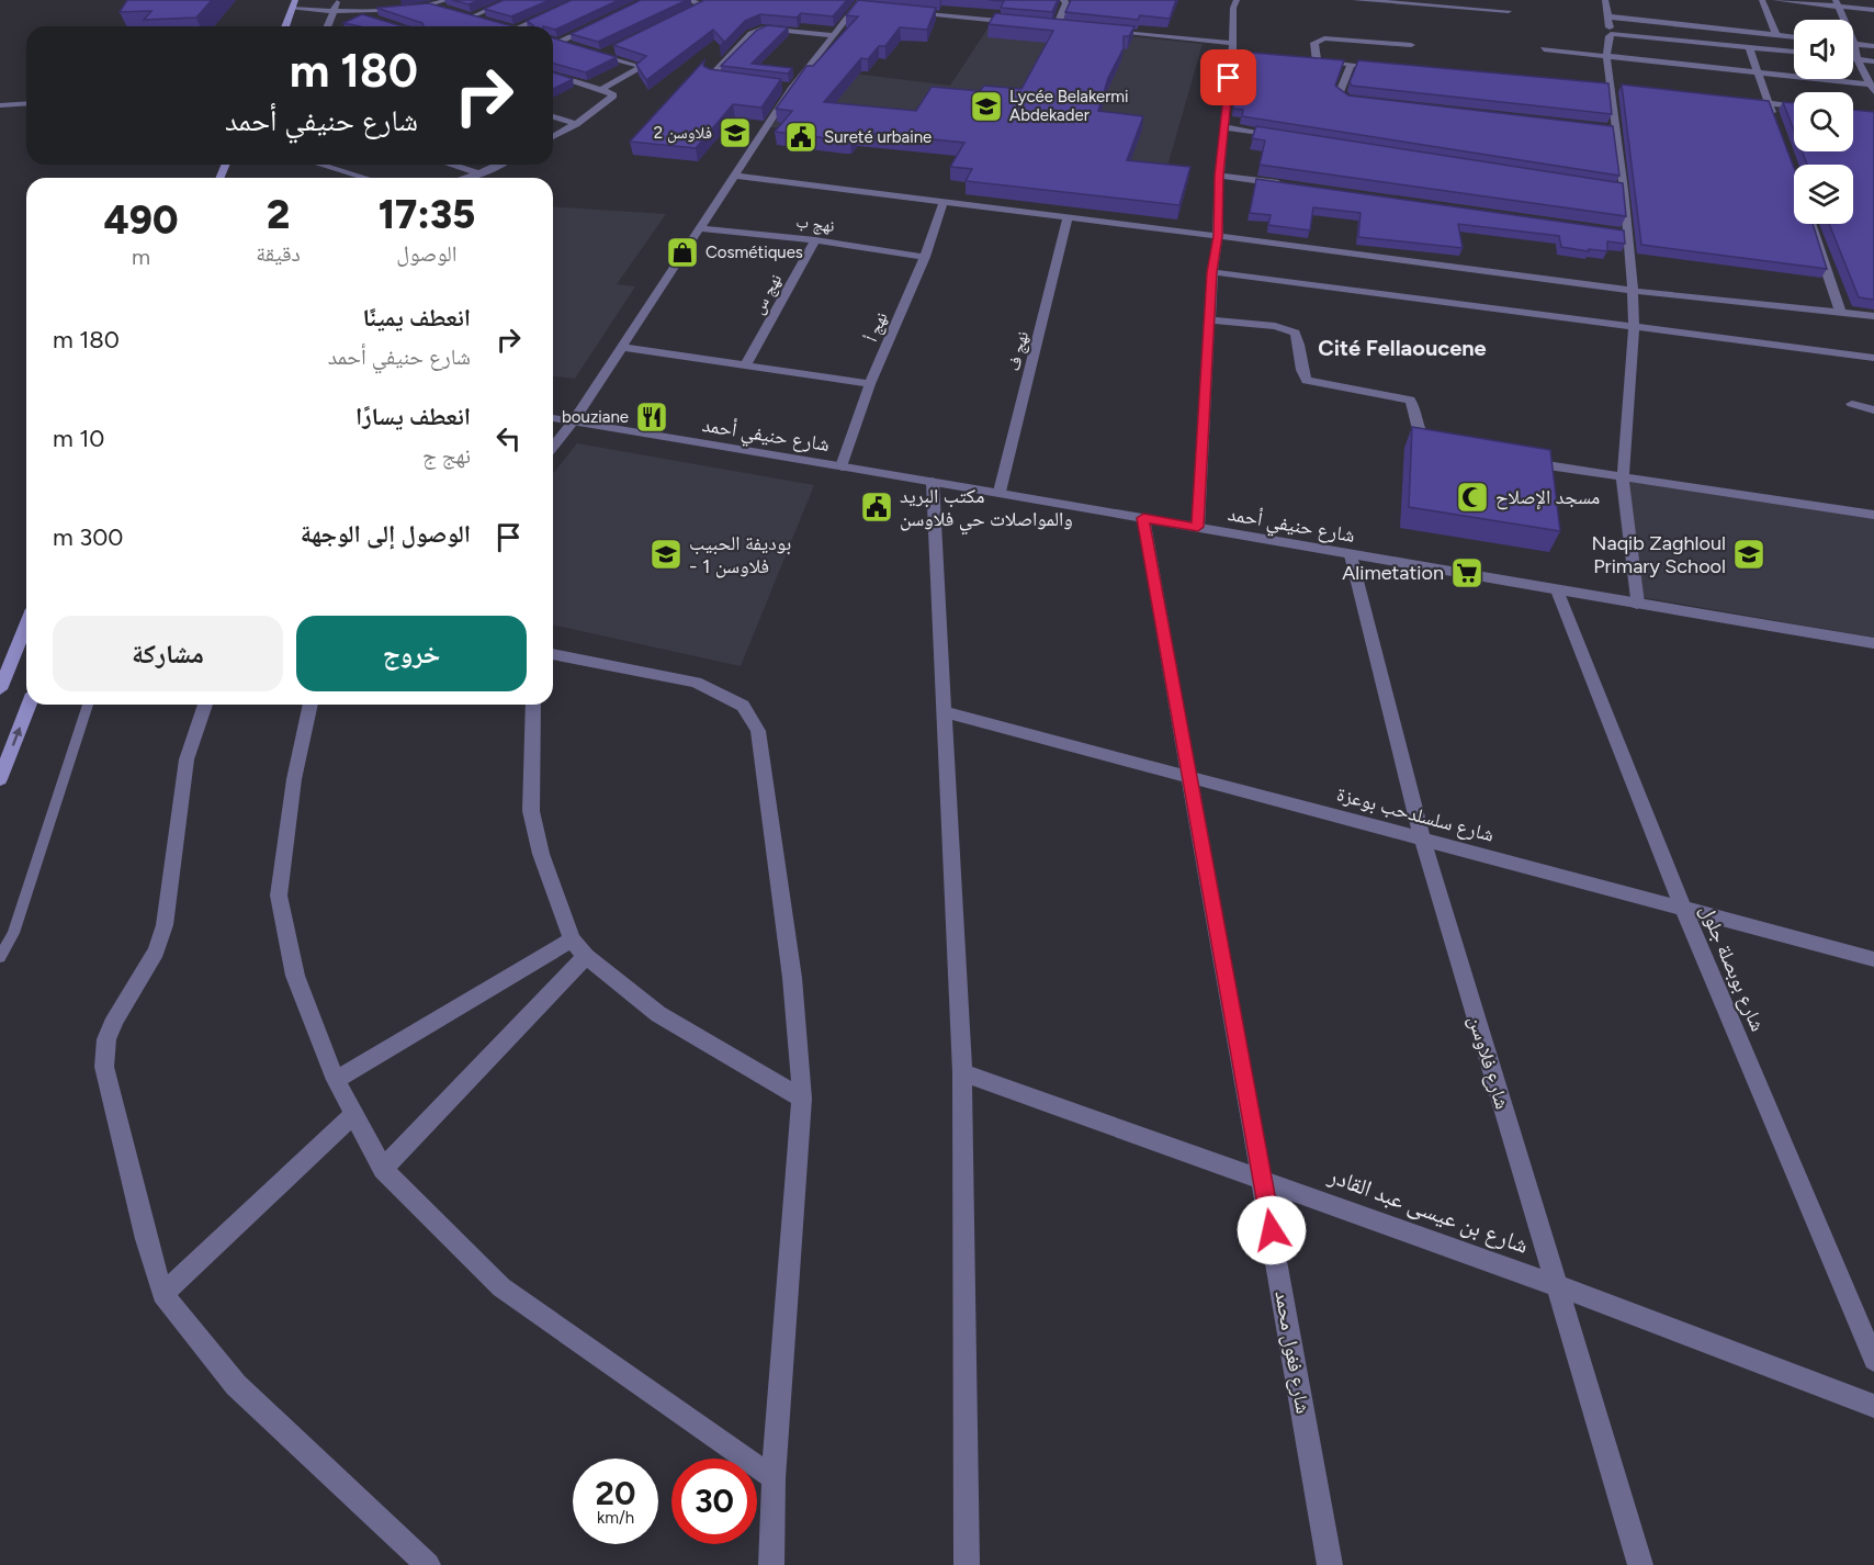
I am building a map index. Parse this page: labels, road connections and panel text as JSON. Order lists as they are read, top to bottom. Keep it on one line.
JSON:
{"streets":{"street":["نهج ب","نهج س","نهج أ","نهج ف","شارع حنيفي أحمد","شارع سلسلدحب بوعزة","شارع بوبصلة جلول","شارع فلاوسن","شارع بن عيسى عبد القادر","شارع فغول محمد"]},"crossings":[["نهج ب","نهج س"],["نهج ب","نهج أ"],["نهج أ","شارع حنيفي أحمد"],["نهج ف","شارع حنيفي أحمد"],["شارع حنيفي أحمد","شارع بوبصلة جلول"],["شارع حنيفي أحمد","شارع فلاوسن"],["شارع حنيفي أحمد","شارع فغول محمد"],["شارع سلسلدحب بوعزة","شارع بوبصلة جلول"],["شارع سلسلدحب بوعزة","شارع فلاوسن"],["شارع سلسلدحب بوعزة","شارع فغول محمد"],["شارع فلاوسن","شارع بن عيسى عبد القادر"],["شارع بن عيسى عبد القادر","شارع فغول محمد"]],"districts":["Cité Fellaoucene"],"places":{"school or university":["Lycée Belakermi Abdekader","فلاوسن 2","بوديفة الحبيب - فلاوسن 1","Naqib Zaghloul Primary School"],"public building":["Sureté urbaine","مكتب البريد والمواصلات حي فلاوسن"],"shop":["Cosmétiques"],"restaurant":["bouziane"],"mosque":["مسجد اﻹصلاح"],"supermarket":["Alimetation"]},"page":{"turn":["180 m","شارع حنيفي أحمد"],"eta":["17:35","الوصول","2","دقيقة","490","m"],"list":[{"name":"انعطف يمينًا","note":"شارع حنيفي أحمد","value":"180 m"},{"name":"انعطف يسارًا","note":"نهج ج","value":"10 m"},{"name":"الوصول إلى الوجهة","value":"300 m"}],"buttons":["خروج","مشاركة"],"speed":"20 km/h","limit":"30"}}
